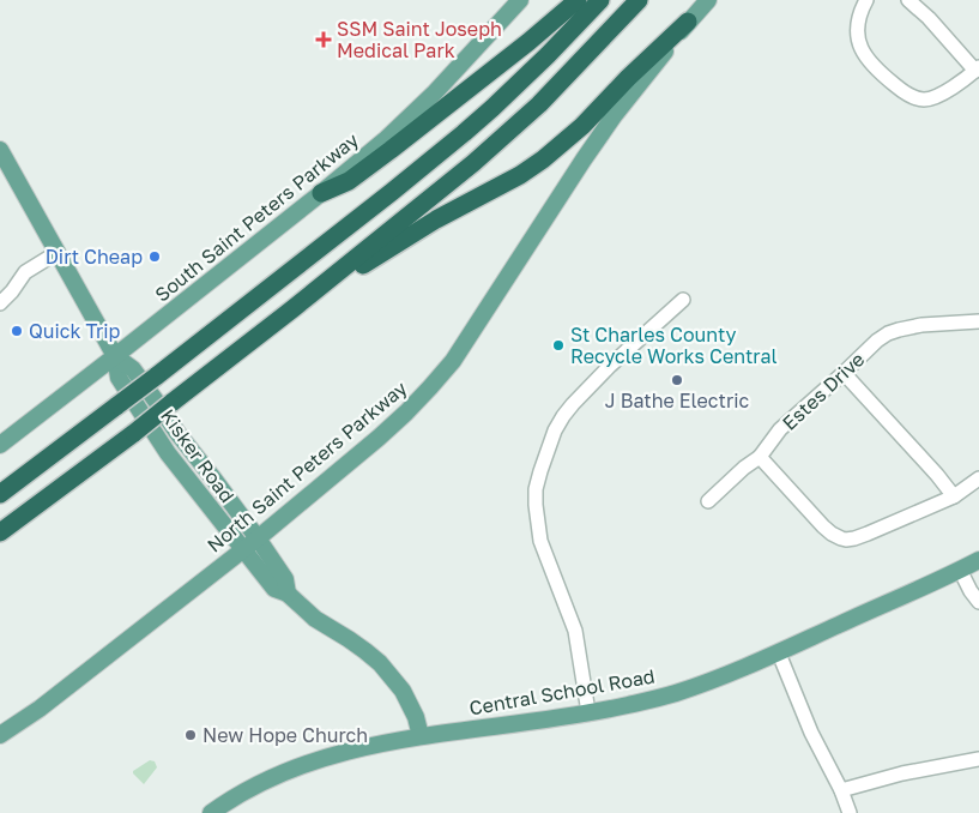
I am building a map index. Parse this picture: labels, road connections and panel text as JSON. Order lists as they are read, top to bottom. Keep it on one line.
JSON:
{"streets":{"main road":["South Saint Peters Parkway","Kisker Road","North Saint Peters Parkway","Central School Road"],"street":["Estes Drive"]},"crossings":[["South Saint Peters Parkway","Kisker Road"],["Kisker Road","North Saint Peters Parkway"],["Kisker Road","Central School Road"]],"places":{"health":["SSM Saint Joseph Medical Park"],"other":["Dirt Cheap","Quick Trip","St Charles County Recycle Works Central","J Bathe Electric","New Hope Church"]}}
